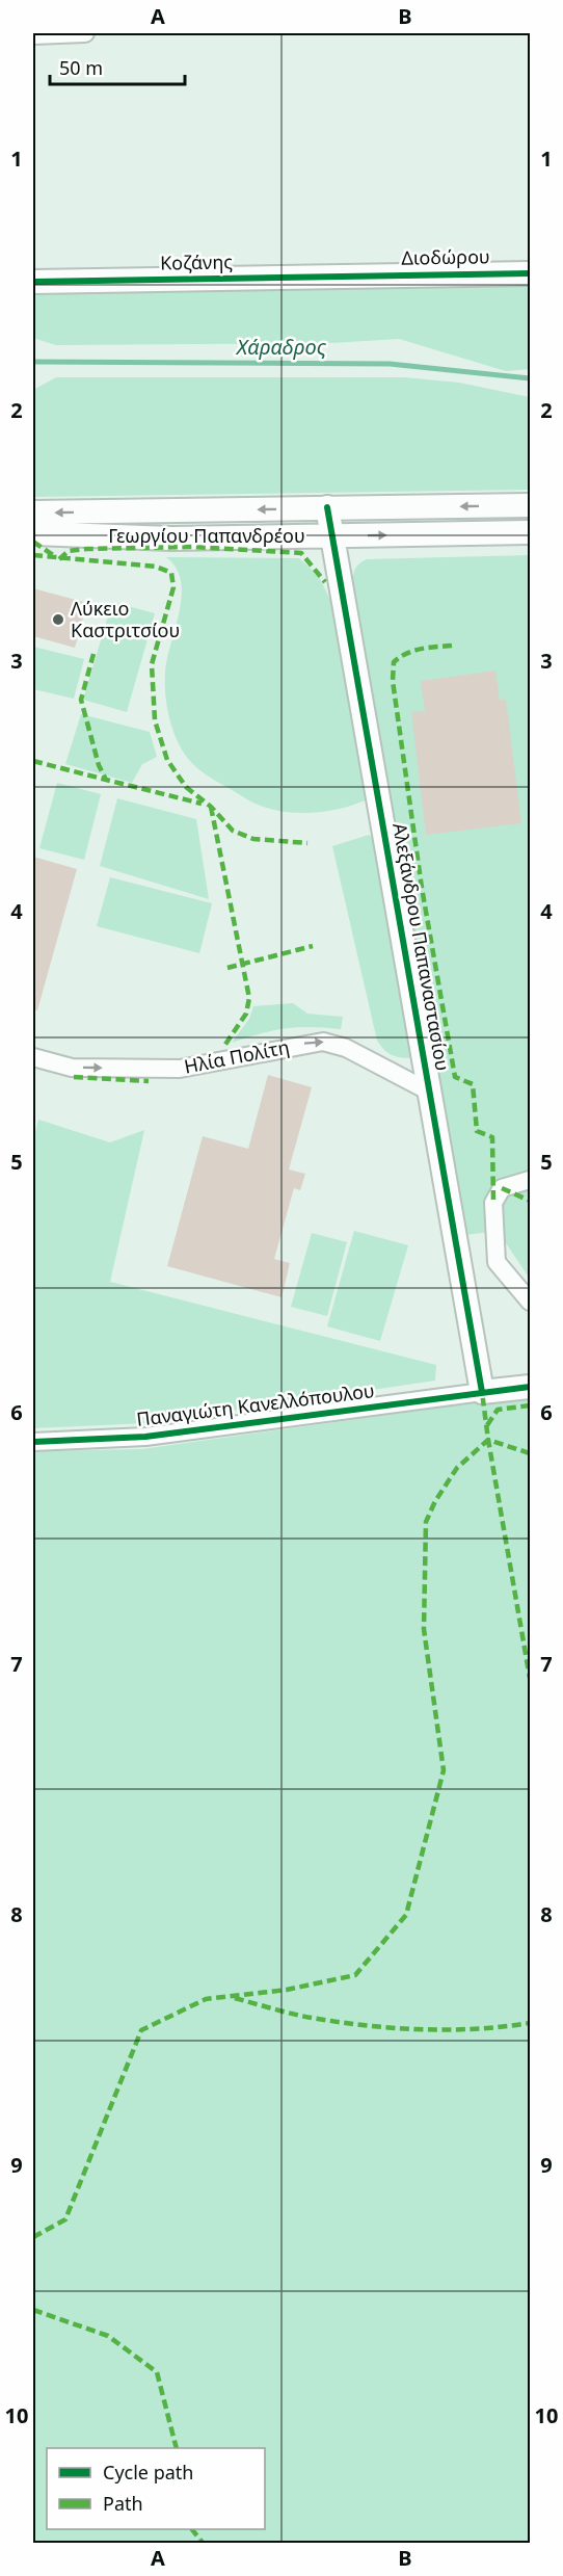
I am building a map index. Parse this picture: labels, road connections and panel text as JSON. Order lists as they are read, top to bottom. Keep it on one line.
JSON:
{"streets":{"street":["Διοδώρου","Κοζάνης","Γεωργίου Παπανδρέου","Αλεξάνδρου Παπαναστασίου","Ηλία Πολίτη","Παναγιώτη Κανελλόπουλου"]},"crossings":[["Διοδώρου","Κοζάνης"],["Γεωργίου Παπανδρέου","Αλεξάνδρου Παπαναστασίου"],["Αλεξάνδρου Παπαναστασίου","Ηλία Πολίτη"],["Αλεξάνδρου Παπαναστασίου","Παναγιώτη Κανελλόπουλου"]],"one_way":["Ηλία Πολίτη"],"water":["Χάραδρος"],"places":["Λύκειο Καστριτσίου"],"legend":["Cycle path","Path"],"scale_bar":"50 m","grid":{"columns":["A","B"],"rows":["1","2","3","4","5","6","7","8","9","10"]}}
